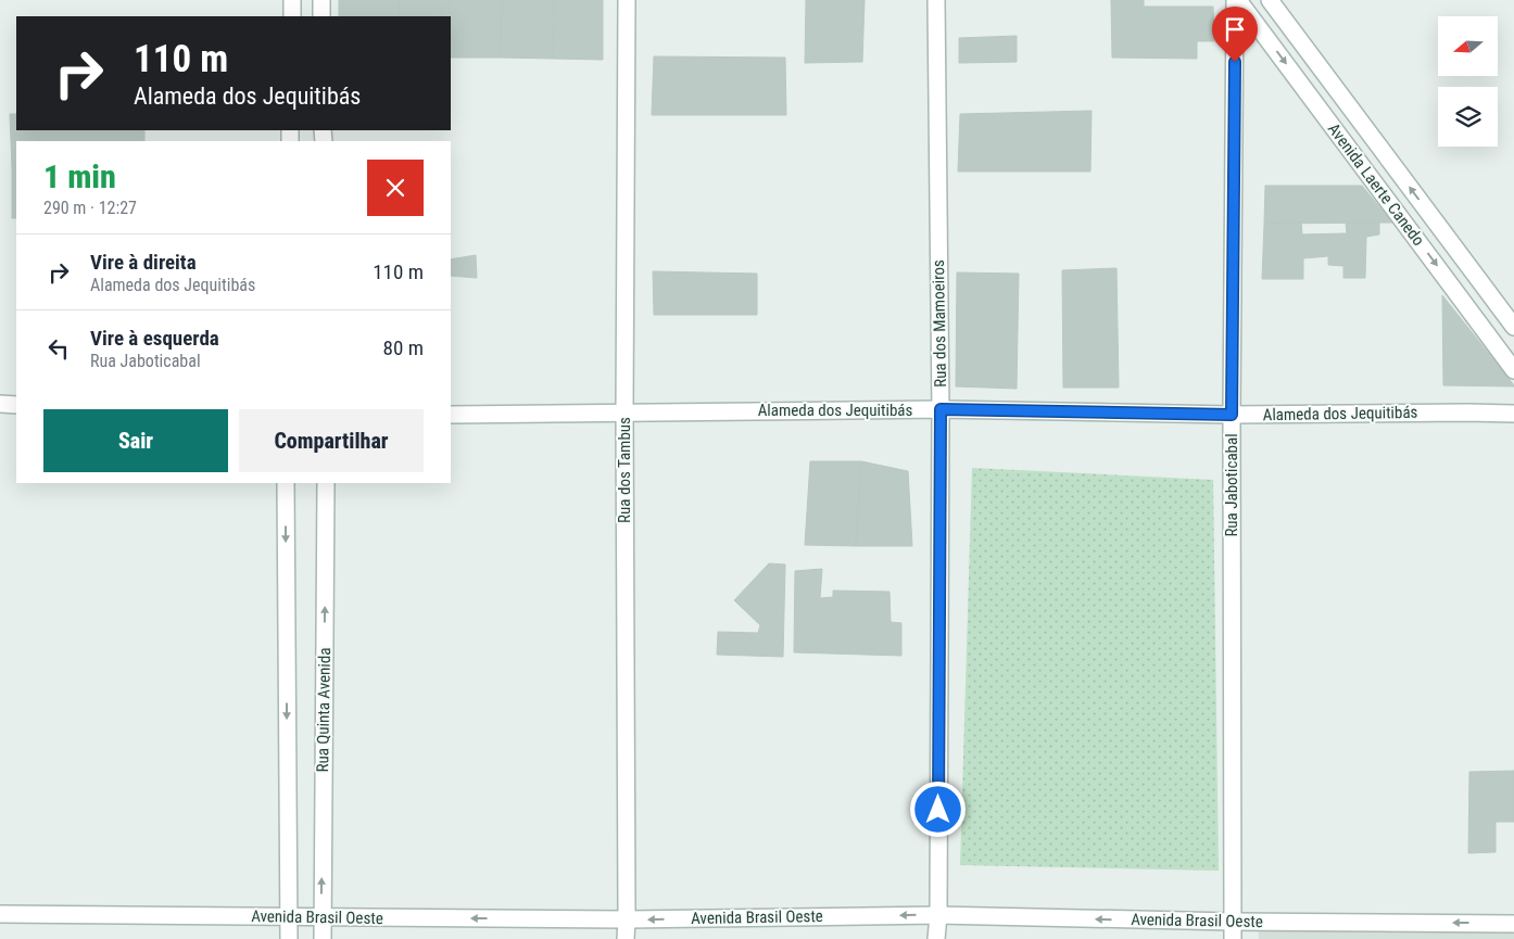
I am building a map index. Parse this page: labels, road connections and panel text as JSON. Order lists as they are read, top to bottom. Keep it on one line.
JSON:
{"streets":{"street":["Avenida Laerte Canedo","Rua dos Mamoeiros","Alameda dos Jequitibás","Rua dos Tambus","Rua Jaboticabal","Rua Quinta Avenida","Avenida Brasil Oeste"]},"crossings":[["Avenida Laerte Canedo","Rua Jaboticabal"],["Rua dos Mamoeiros","Alameda dos Jequitibás"],["Rua dos Mamoeiros","Avenida Brasil Oeste"],["Alameda dos Jequitibás","Rua dos Tambus"],["Alameda dos Jequitibás","Rua Jaboticabal"],["Rua dos Tambus","Avenida Brasil Oeste"],["Rua Jaboticabal","Avenida Brasil Oeste"],["Rua Quinta Avenida","Avenida Brasil Oeste"]],"one_way":["Avenida Brasil Oeste"],"north":"left","page":{"turn":["110 m","Alameda dos Jequitibás"],"heading":["1 min","290 m · 12:27"],"list":[{"name":"Vire à direita","note":"Alameda dos Jequitibás","value":"110 m"},{"name":"Vire à esquerda","note":"Rua Jaboticabal","value":"80 m"}],"buttons":["Sair","Compartilhar"]}}
